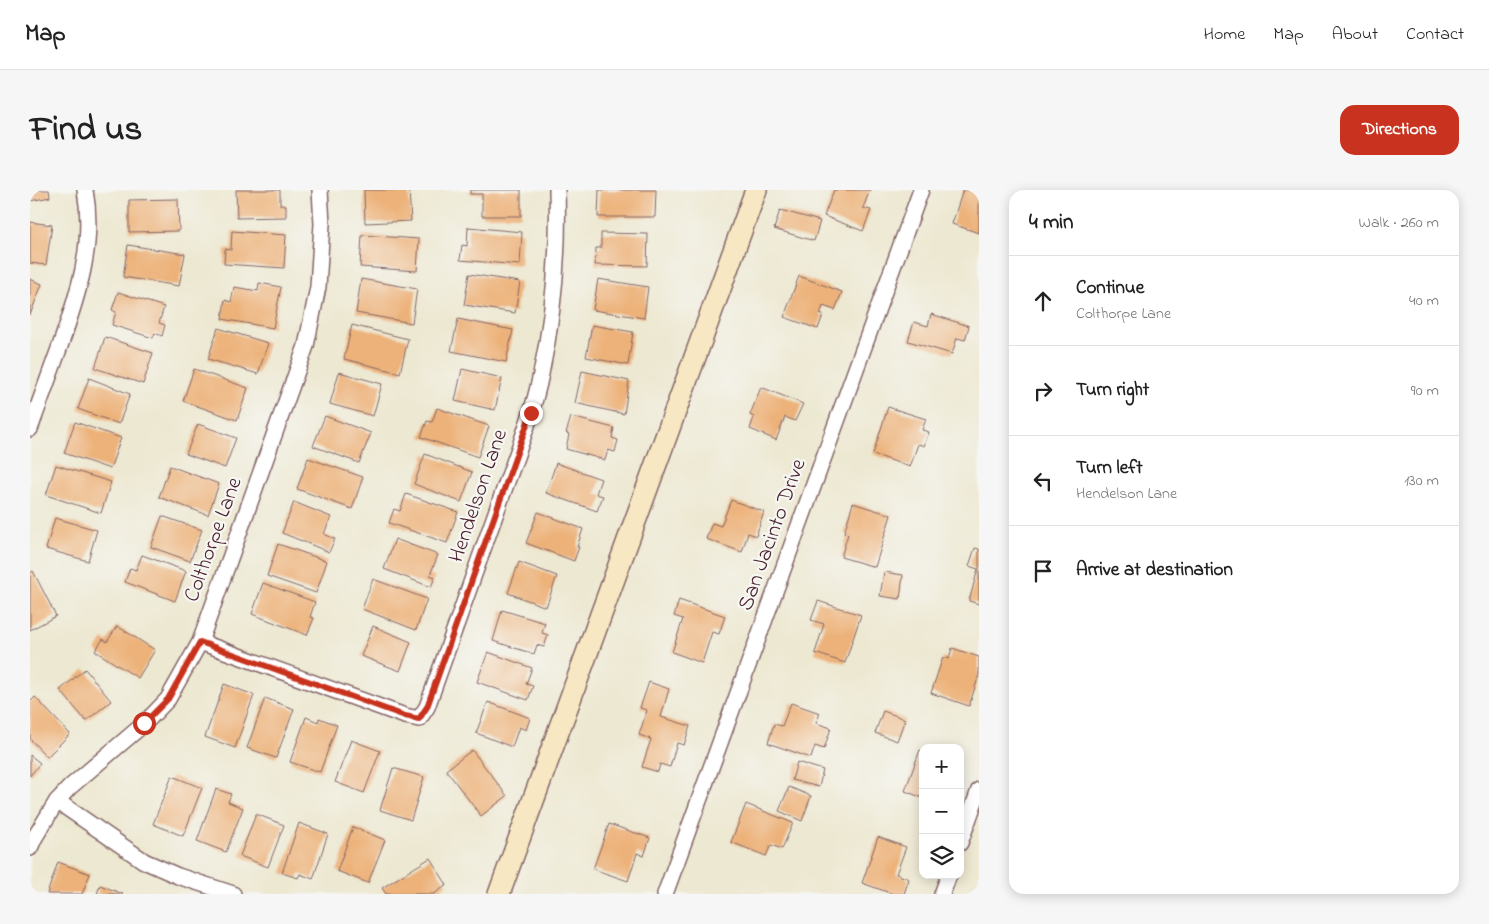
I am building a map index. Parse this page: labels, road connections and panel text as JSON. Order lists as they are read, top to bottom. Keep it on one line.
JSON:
{"streets":{"street":["Hendelson Lane","San Jacinto Drive","Colthorpe Lane"]},"crossings":[["Hendelson Lane","Colthorpe Lane"]],"page":{"header":"Map","nav":["Home","Map","About","Contact"],"title":"Find us","buttons":"Directions","heading":["4 min","Walk · 260 m"],"list":[["Continue","Colthorpe Lane","40 m"],["Turn right","90 m"],["Turn left","Hendelson Lane","130 m"],"Arrive at destination"],"map_buttons":["+","−"]}}
